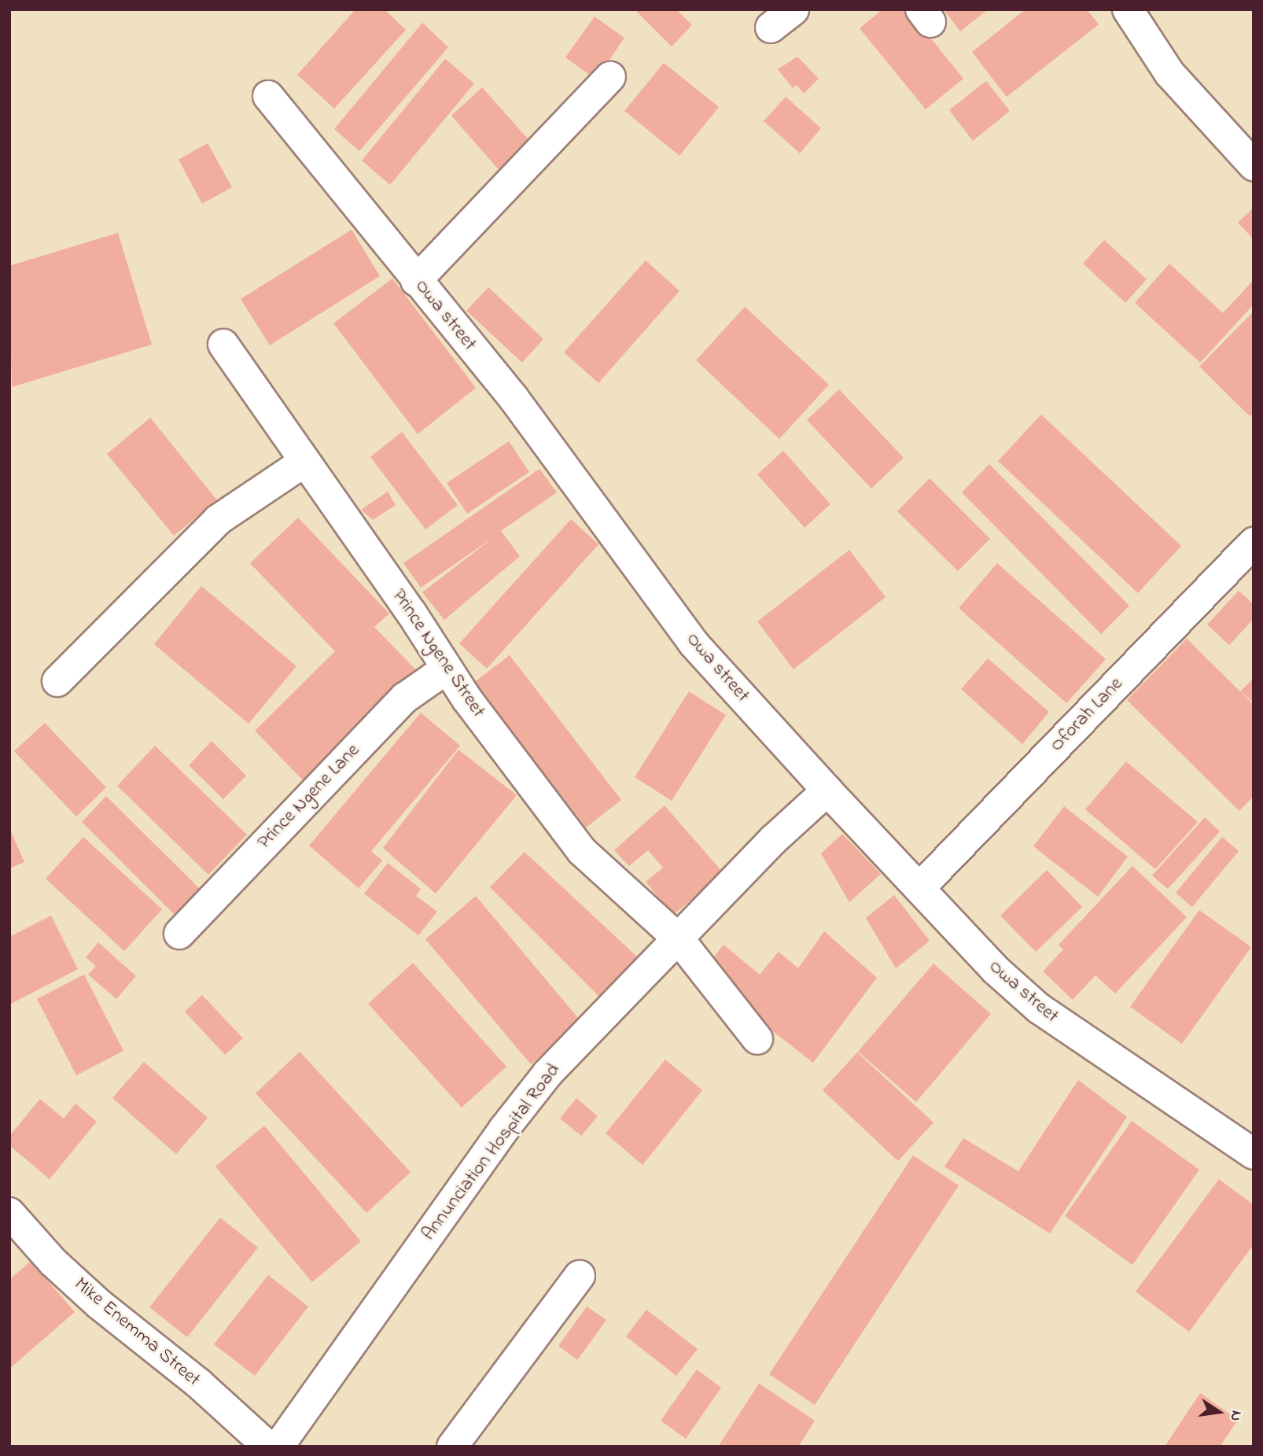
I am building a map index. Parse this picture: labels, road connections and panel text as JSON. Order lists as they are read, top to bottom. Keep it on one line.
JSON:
{"streets":{"street":["Owa street","Prince Ngene Street","Oforah Lane","Prince Ngene Lane","Annunciation Hospital Road","Mike Enemma Street"]},"crossings":[["Owa street","Oforah Lane"],["Owa street","Annunciation Hospital Road"],["Prince Ngene Street","Prince Ngene Lane"],["Prince Ngene Street","Annunciation Hospital Road"]],"north":"right"}
